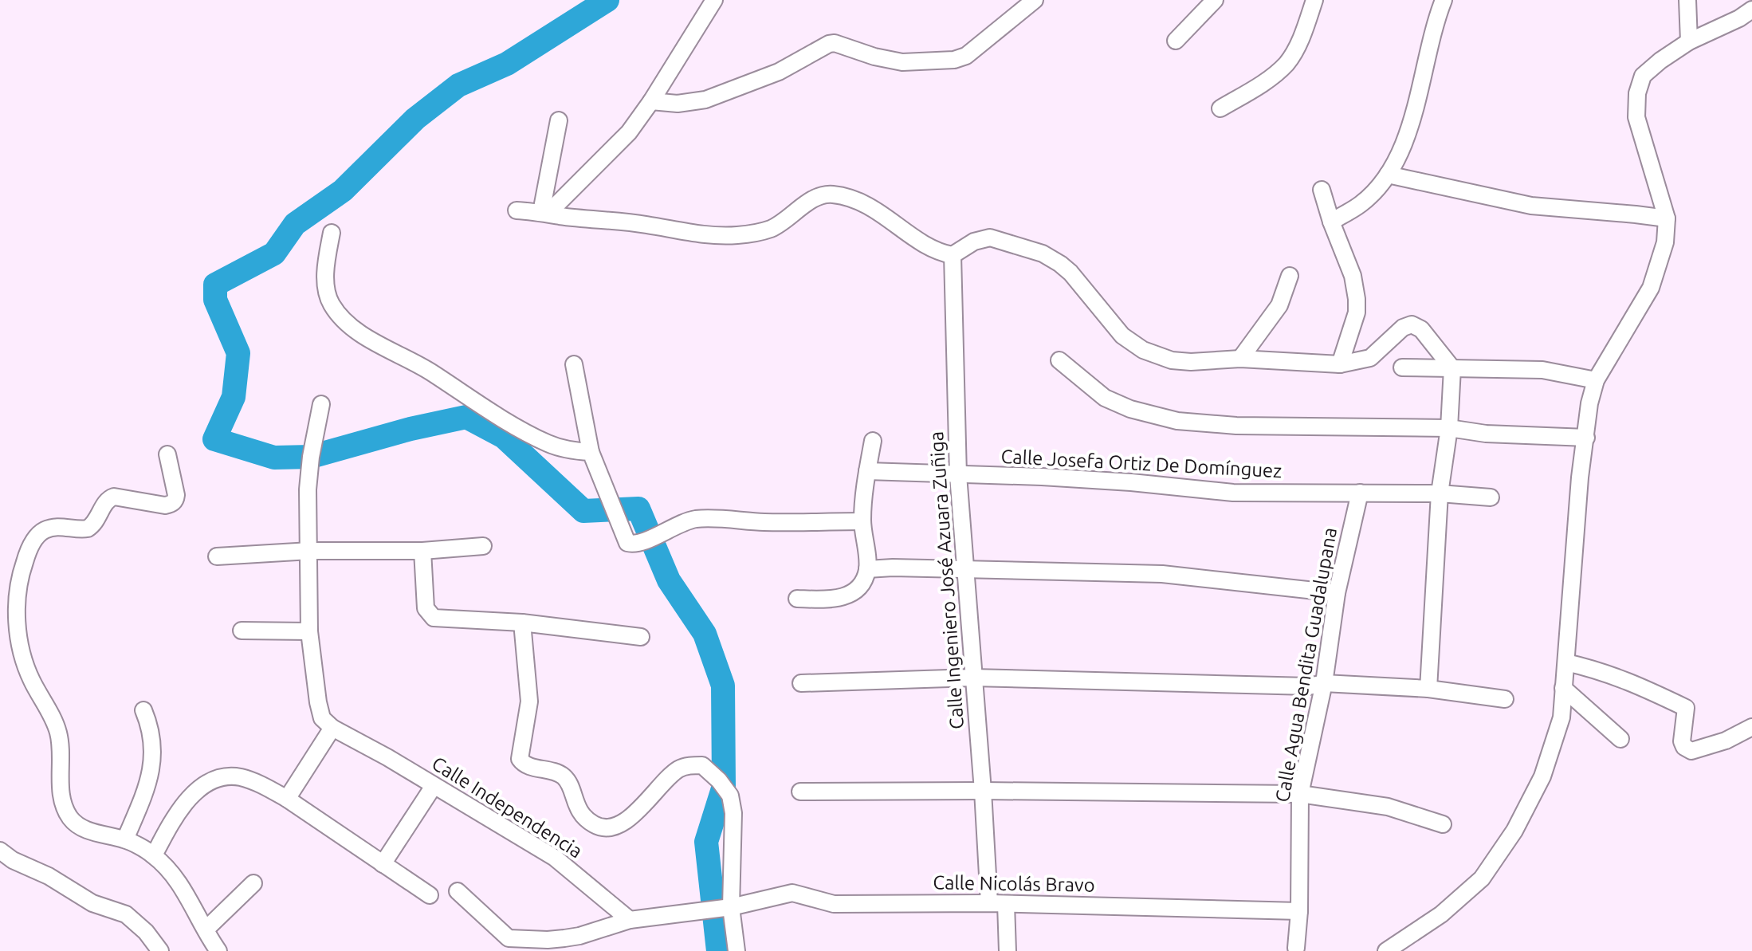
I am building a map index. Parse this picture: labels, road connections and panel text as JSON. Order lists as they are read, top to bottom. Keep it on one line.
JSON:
{"streets":{"street":["Calle Josefa Ortiz De Domínguez","Calle Ingeniero José Azuara Zuñiga","Calle Agua Bendita Guadalupana","Calle Independencia","Calle Nicolás Bravo"]},"crossings":[["Calle Josefa Ortiz De Domínguez","Calle Ingeniero José Azuara Zuñiga"],["Calle Josefa Ortiz De Domínguez","Calle Agua Bendita Guadalupana"],["Calle Ingeniero José Azuara Zuñiga","Calle Nicolás Bravo"],["Calle Agua Bendita Guadalupana","Calle Nicolás Bravo"]]}
